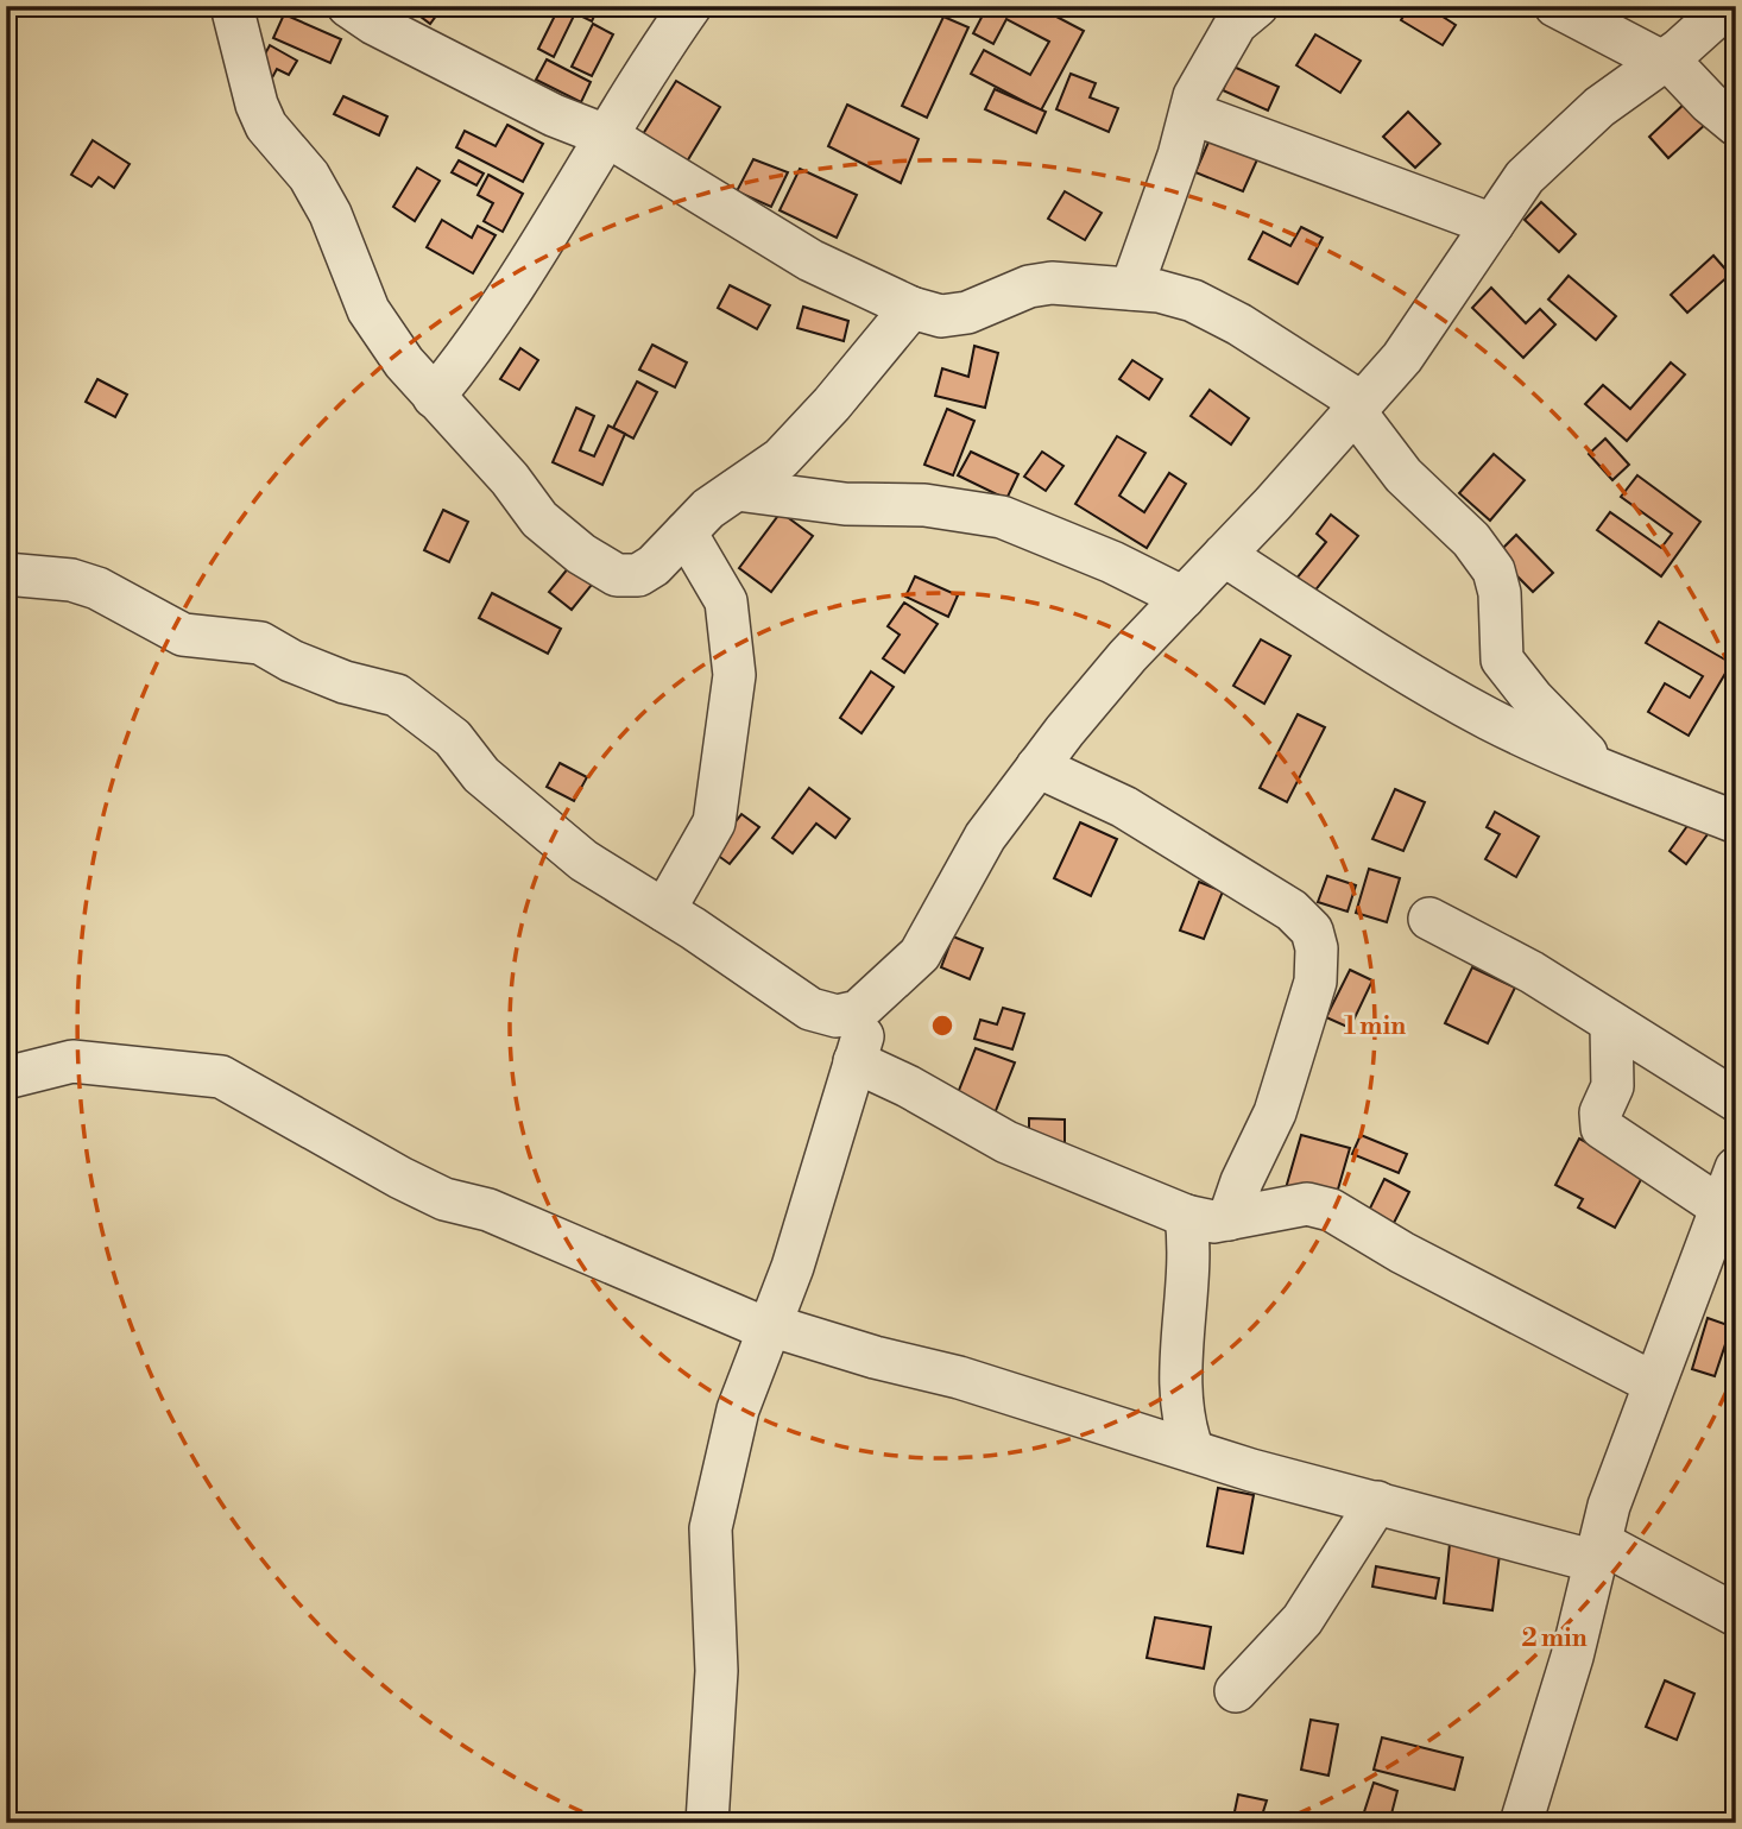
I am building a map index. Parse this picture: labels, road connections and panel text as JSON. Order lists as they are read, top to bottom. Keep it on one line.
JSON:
{"rings":["1 min","2 min"]}
